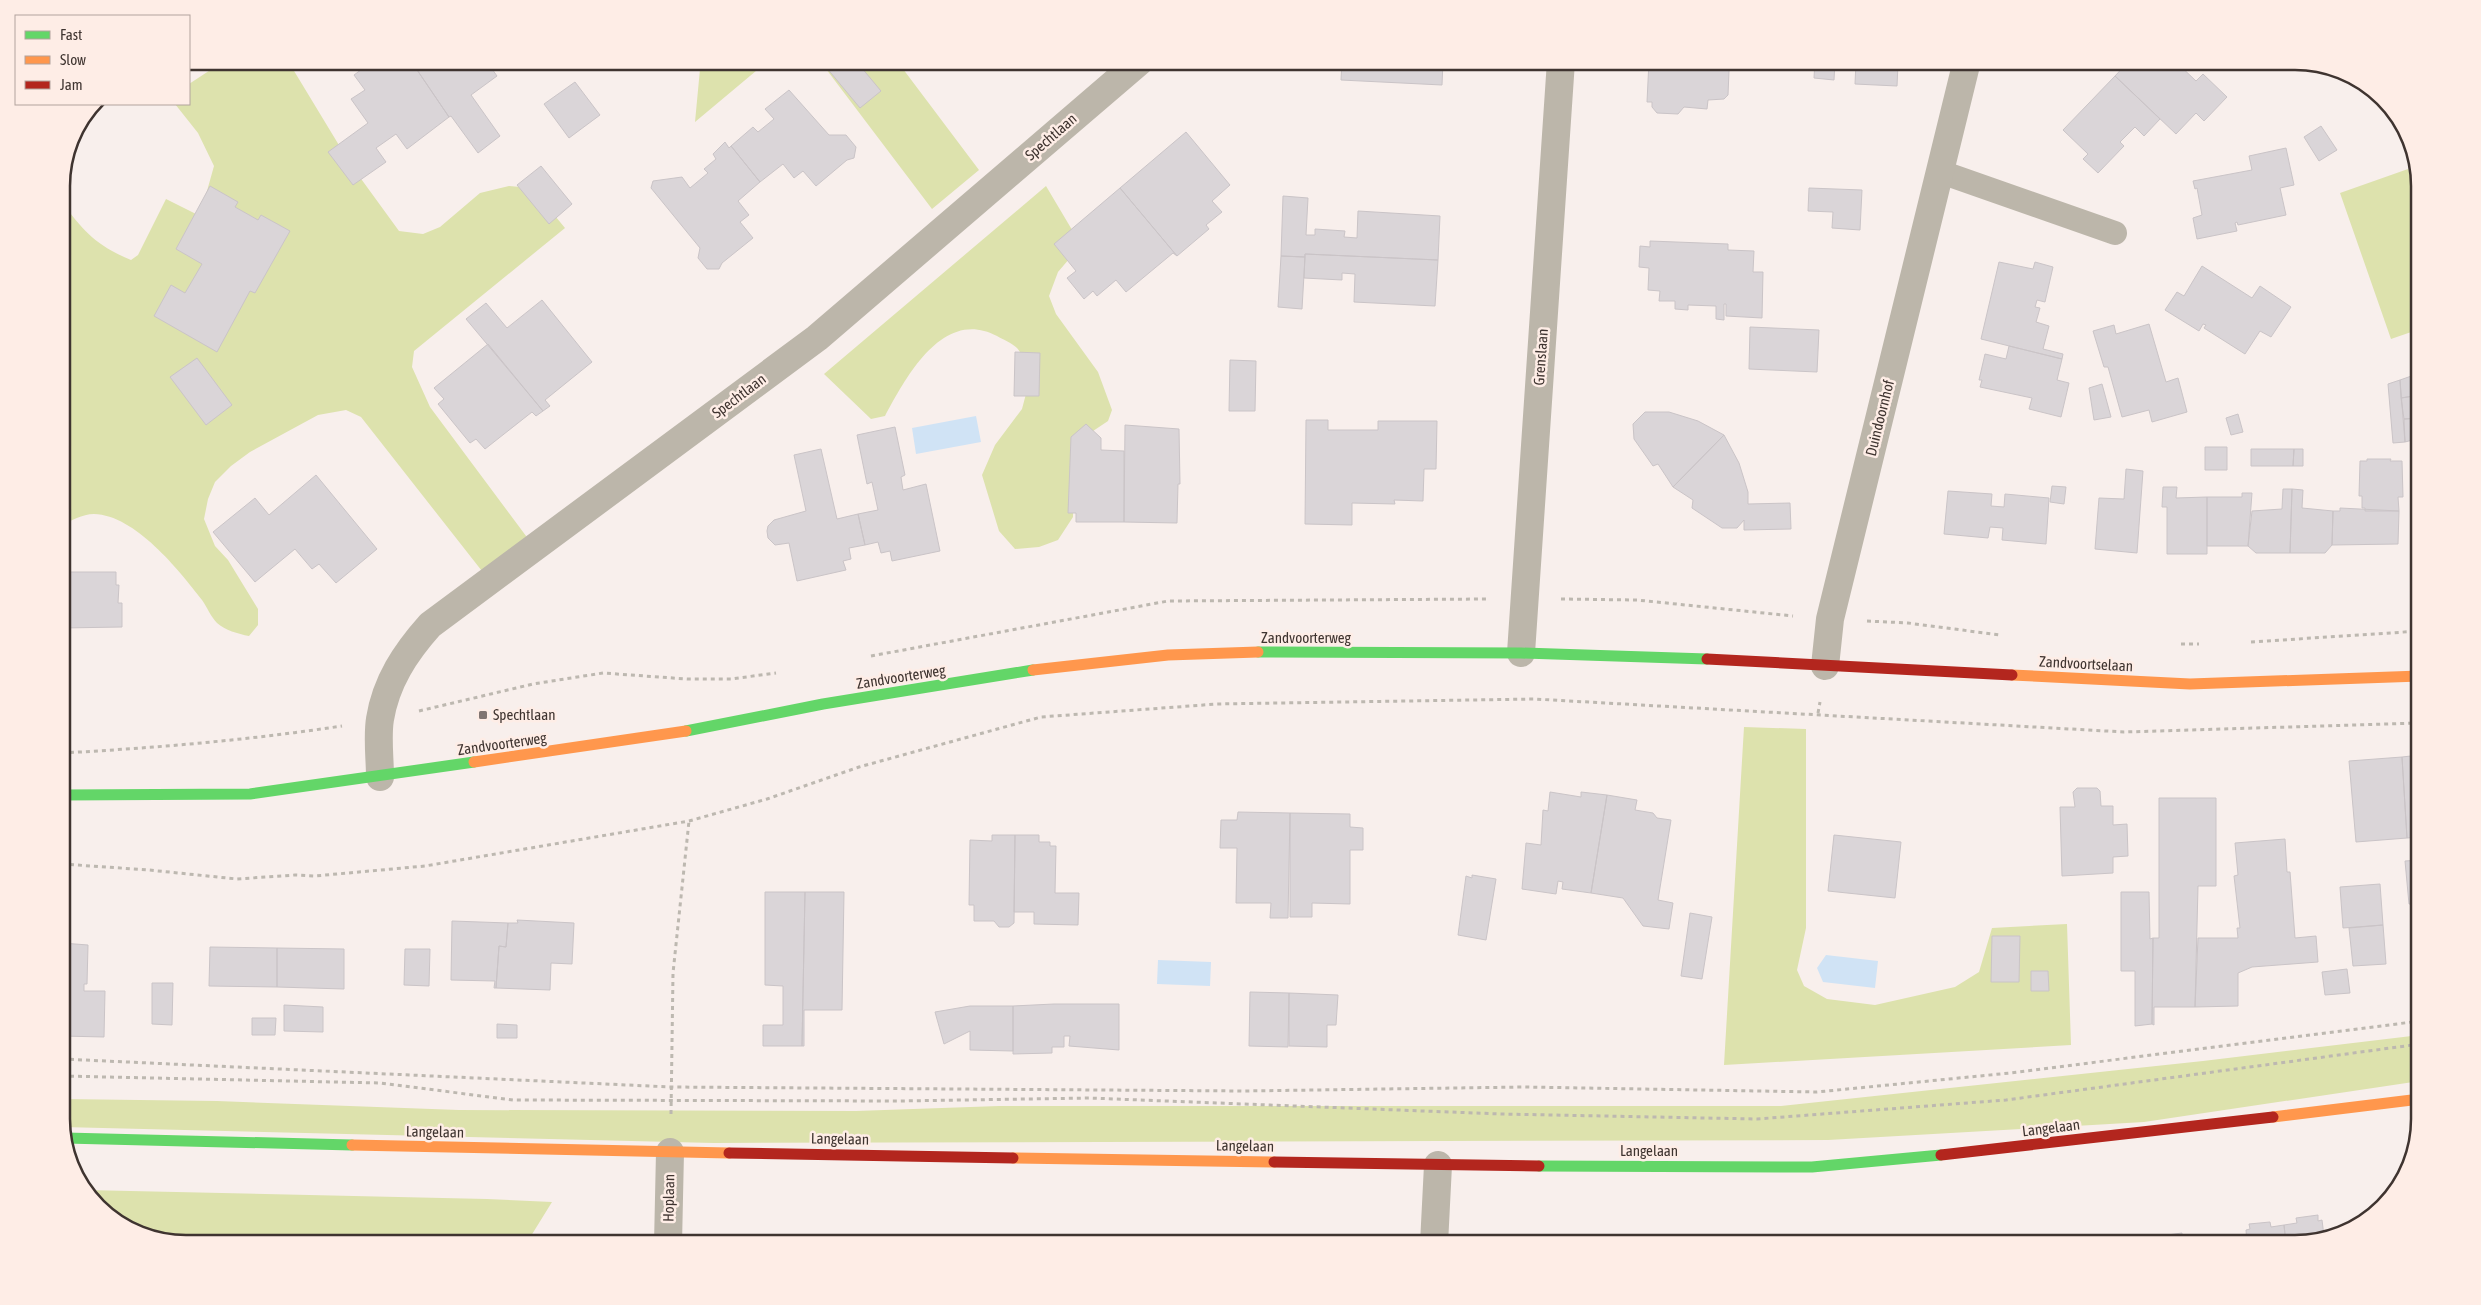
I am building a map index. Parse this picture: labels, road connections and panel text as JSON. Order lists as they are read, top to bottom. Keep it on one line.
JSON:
{"streets":{"main road":["Zandvoorterweg","Zandvoortselaan","Langelaan"],"street":["Spechtlaan","Grenslaan","Duindoornhof","Hoplaan"]},"crossings":[["Spechtlaan","Zandvoorterweg"],["Grenslaan","Zandvoorterweg"],["Duindoornhof","Zandvoortselaan"],["Zandvoorterweg","Zandvoortselaan"],["Langelaan","Hoplaan"]],"places":{"transit":["Spechtlaan"]},"legend":["Fast","Slow","Jam"]}
